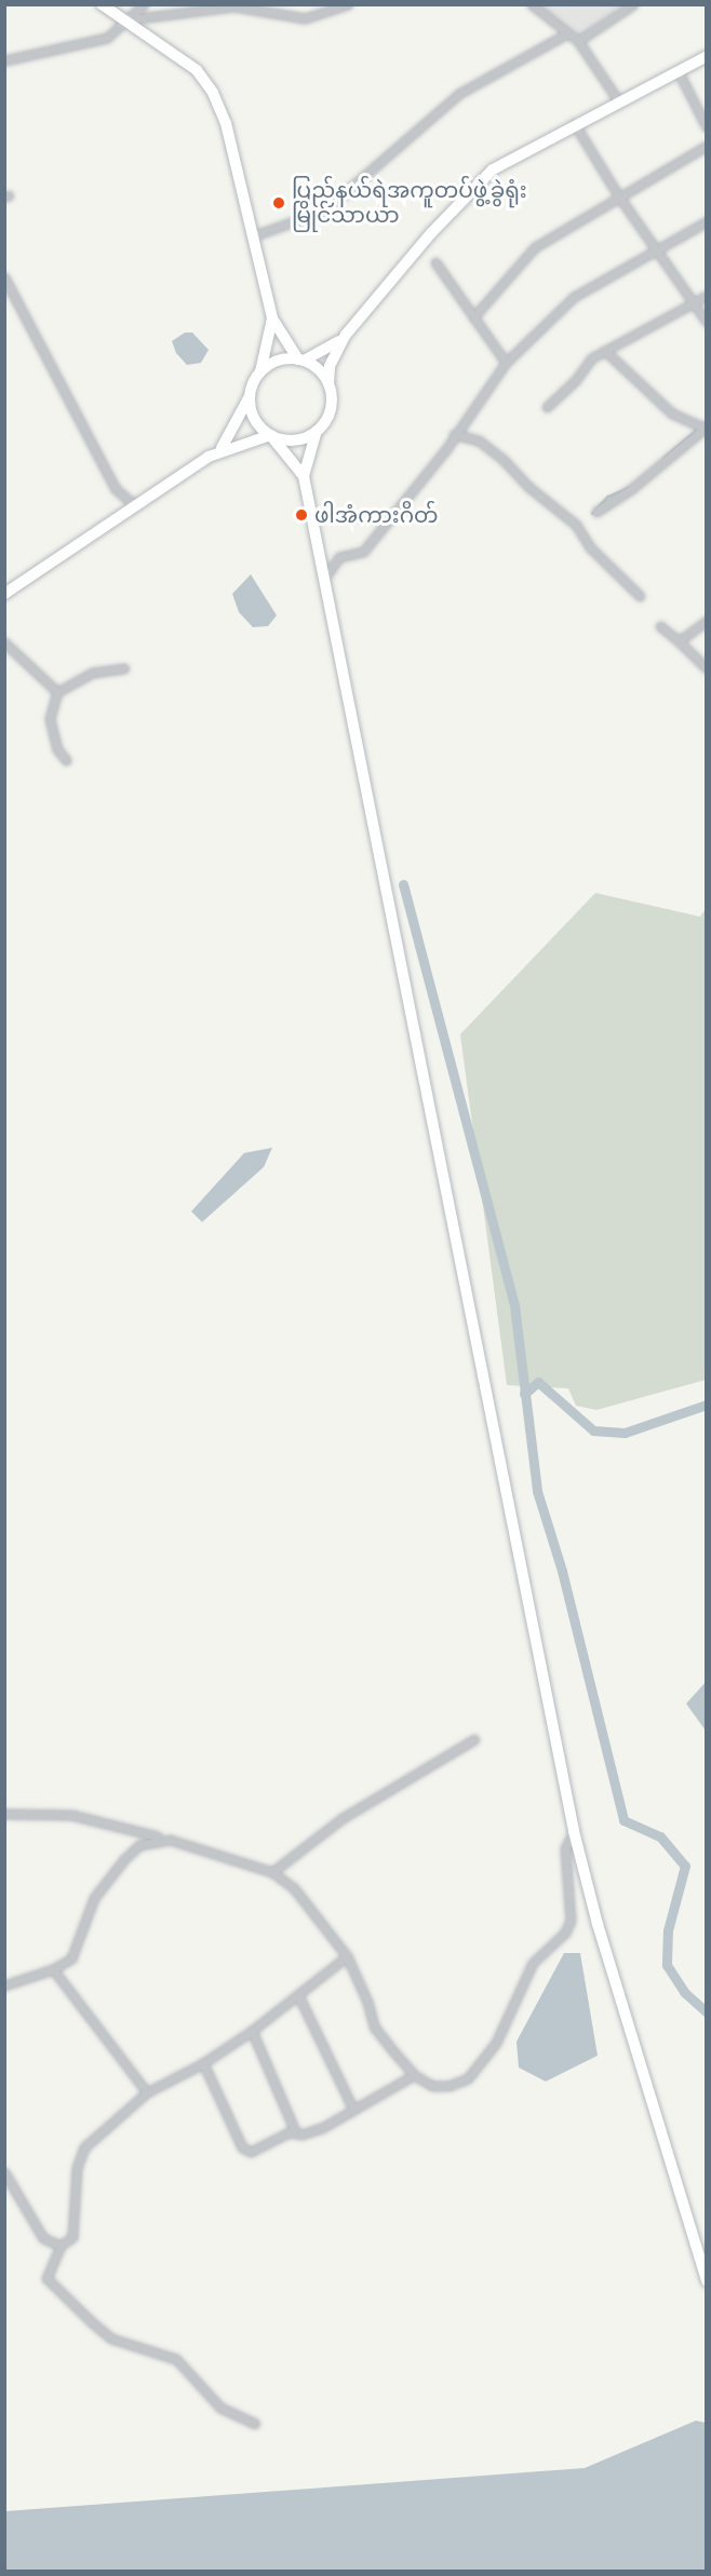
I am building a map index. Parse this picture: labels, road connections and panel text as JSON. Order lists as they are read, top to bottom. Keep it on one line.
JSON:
{"places":["ပြည်နယ်ရဲအကူတပ်ဖွဲ့ခွဲရုံး မြိုင်သာယာ","ဖါအံကားဂိတ်"]}
